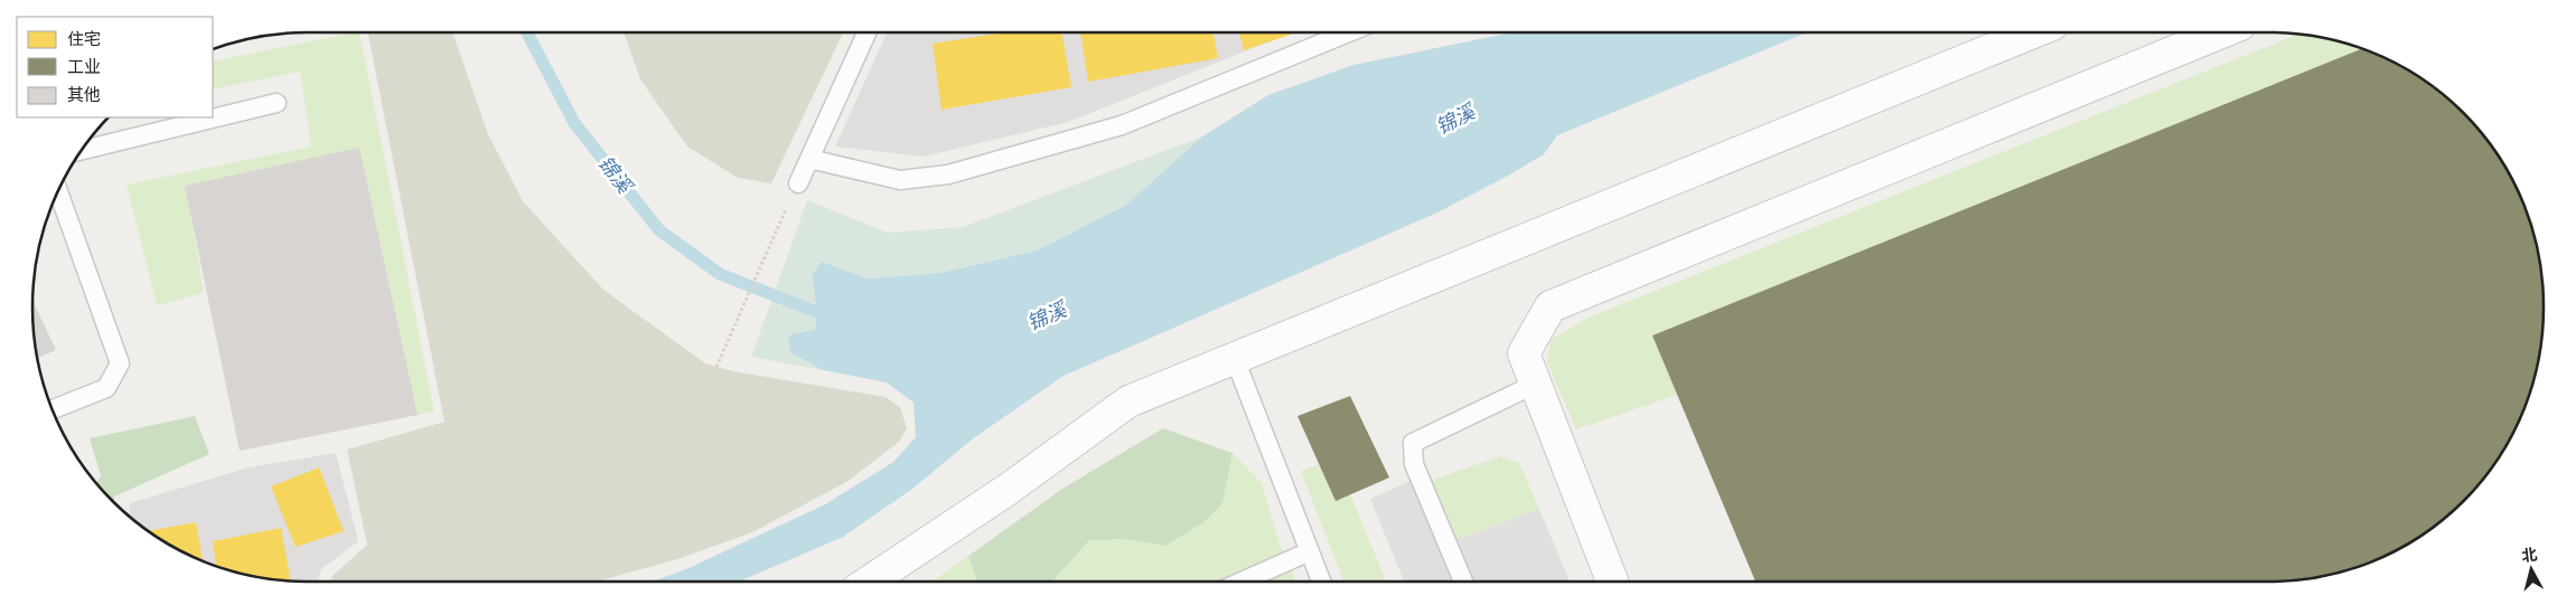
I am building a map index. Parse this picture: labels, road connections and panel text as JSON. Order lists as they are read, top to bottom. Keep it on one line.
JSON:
{"water":["锦溪"],"legend":["住宅","工业","其他"],"north":"top"}
